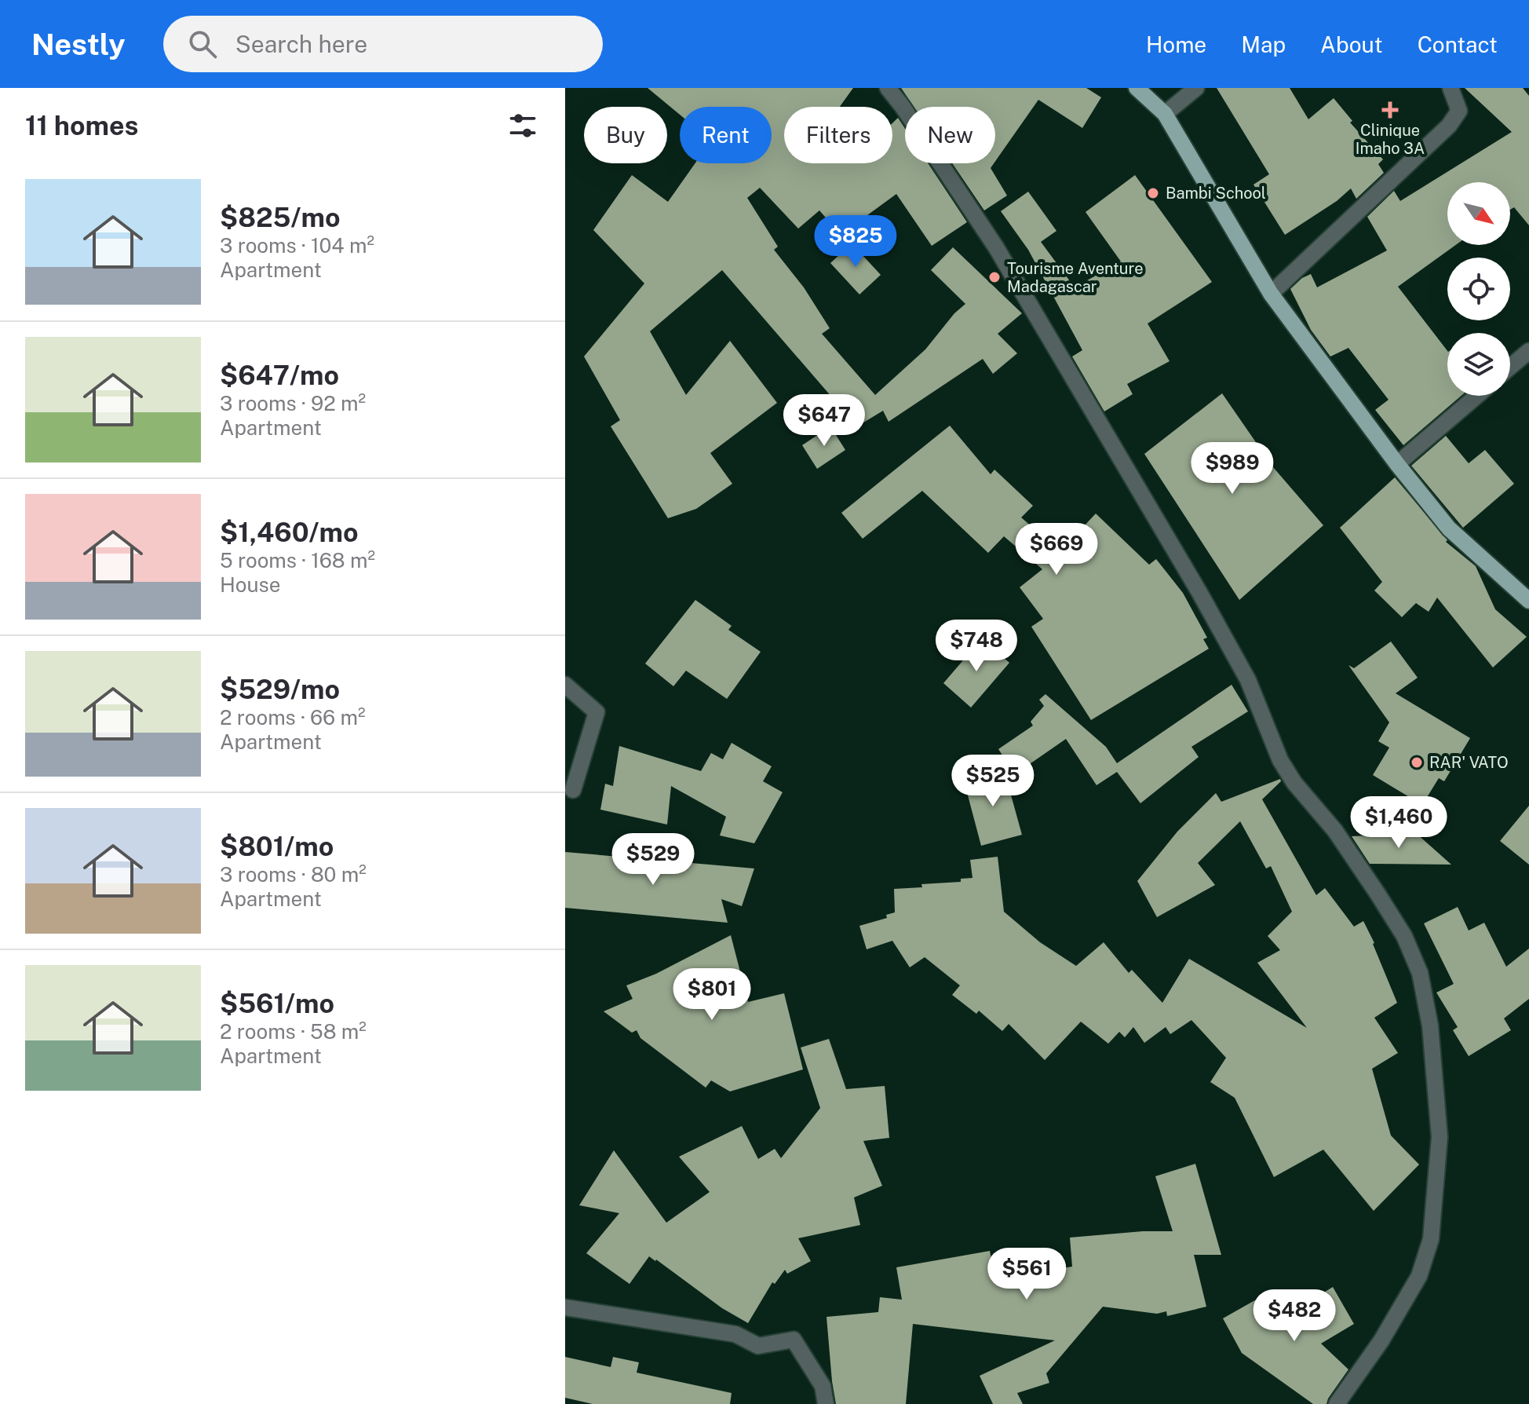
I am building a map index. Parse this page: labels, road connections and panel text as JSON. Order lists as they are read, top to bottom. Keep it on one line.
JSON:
{"places":{"health":["Clinique Imaho 3A"],"other":["Bambi School","Tourisme Aventure Madagascar","RAR' VATO"]},"north":"bottom right","page":{"header":"Nestly","search":"Search here","nav":["Home","Map","About","Contact"],"heading":"11 homes","chip":["Buy","Rent","Filters","New"],"list":[{"name":"$825/mo","note":"3 rooms · 104 m² · Apartment"},{"name":"$647/mo","note":"3 rooms · 92 m² · Apartment"},{"name":"$1,460/mo","note":"5 rooms · 168 m² · House"},{"name":"$529/mo","note":"2 rooms · 66 m² · Apartment"},{"name":"$801/mo","note":"3 rooms · 80 m² · Apartment"},{"name":"$561/mo","note":"2 rooms · 58 m² · Apartment"}],"price":["$825","$647","$989","$669","$748","$525","$1,460","$529","$801","$561","$482"]}}
